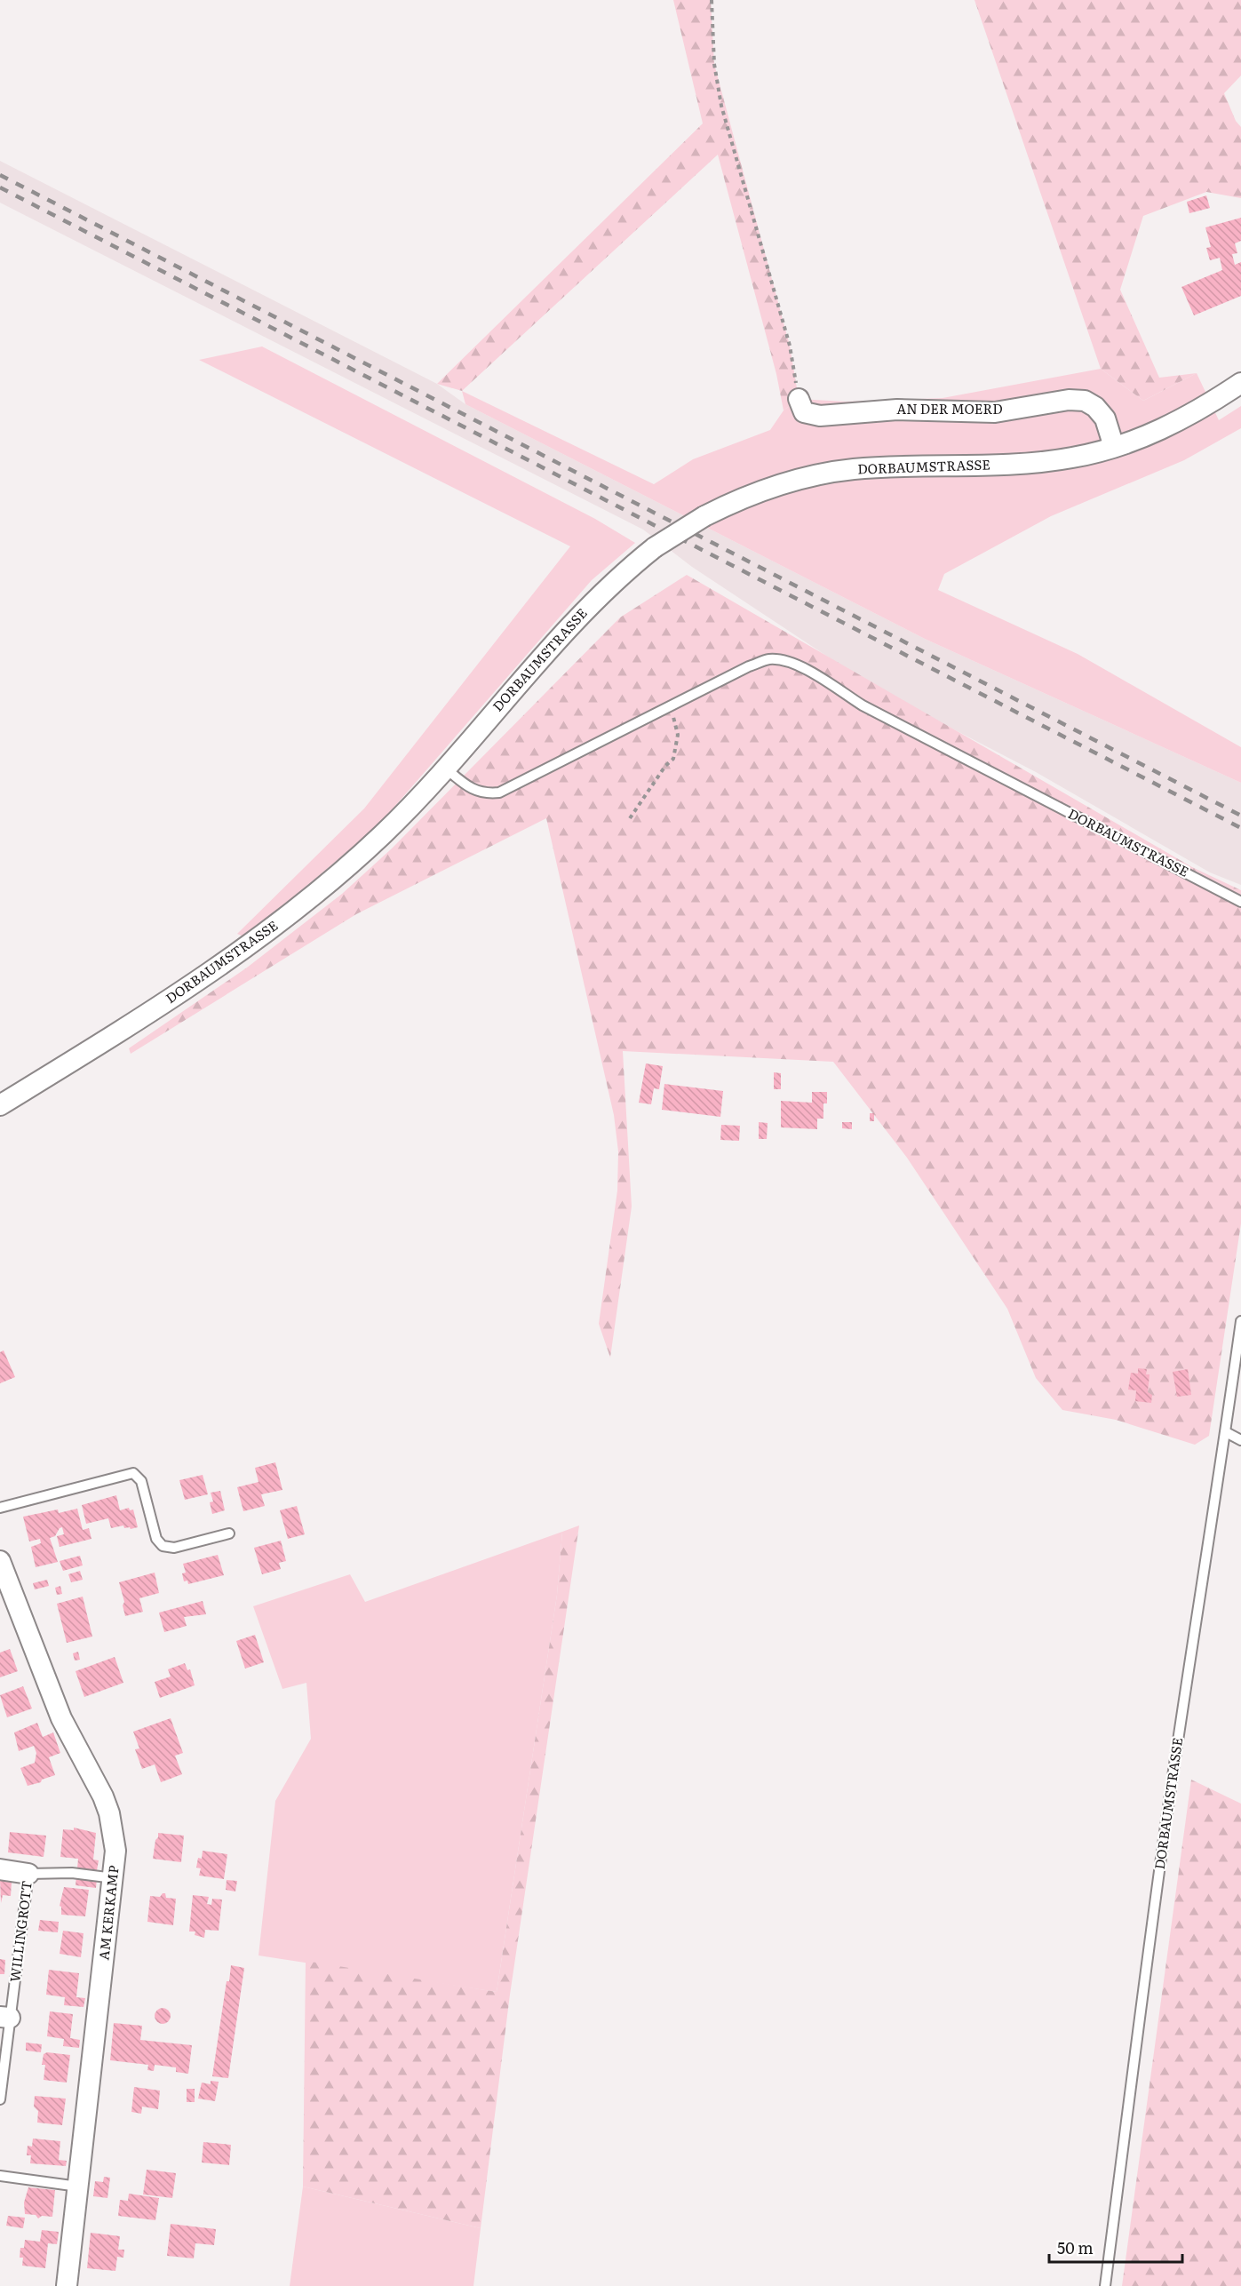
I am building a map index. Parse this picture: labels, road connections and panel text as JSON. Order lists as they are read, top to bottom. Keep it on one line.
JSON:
{"streets":{"street":["AN DER MOERD","DORBAUMSTRASSE","AM KERKAMP","WILLINGROTT"]},"crossings":[["AN DER MOERD","DORBAUMSTRASSE"]],"scale_bar":"50 m"}
